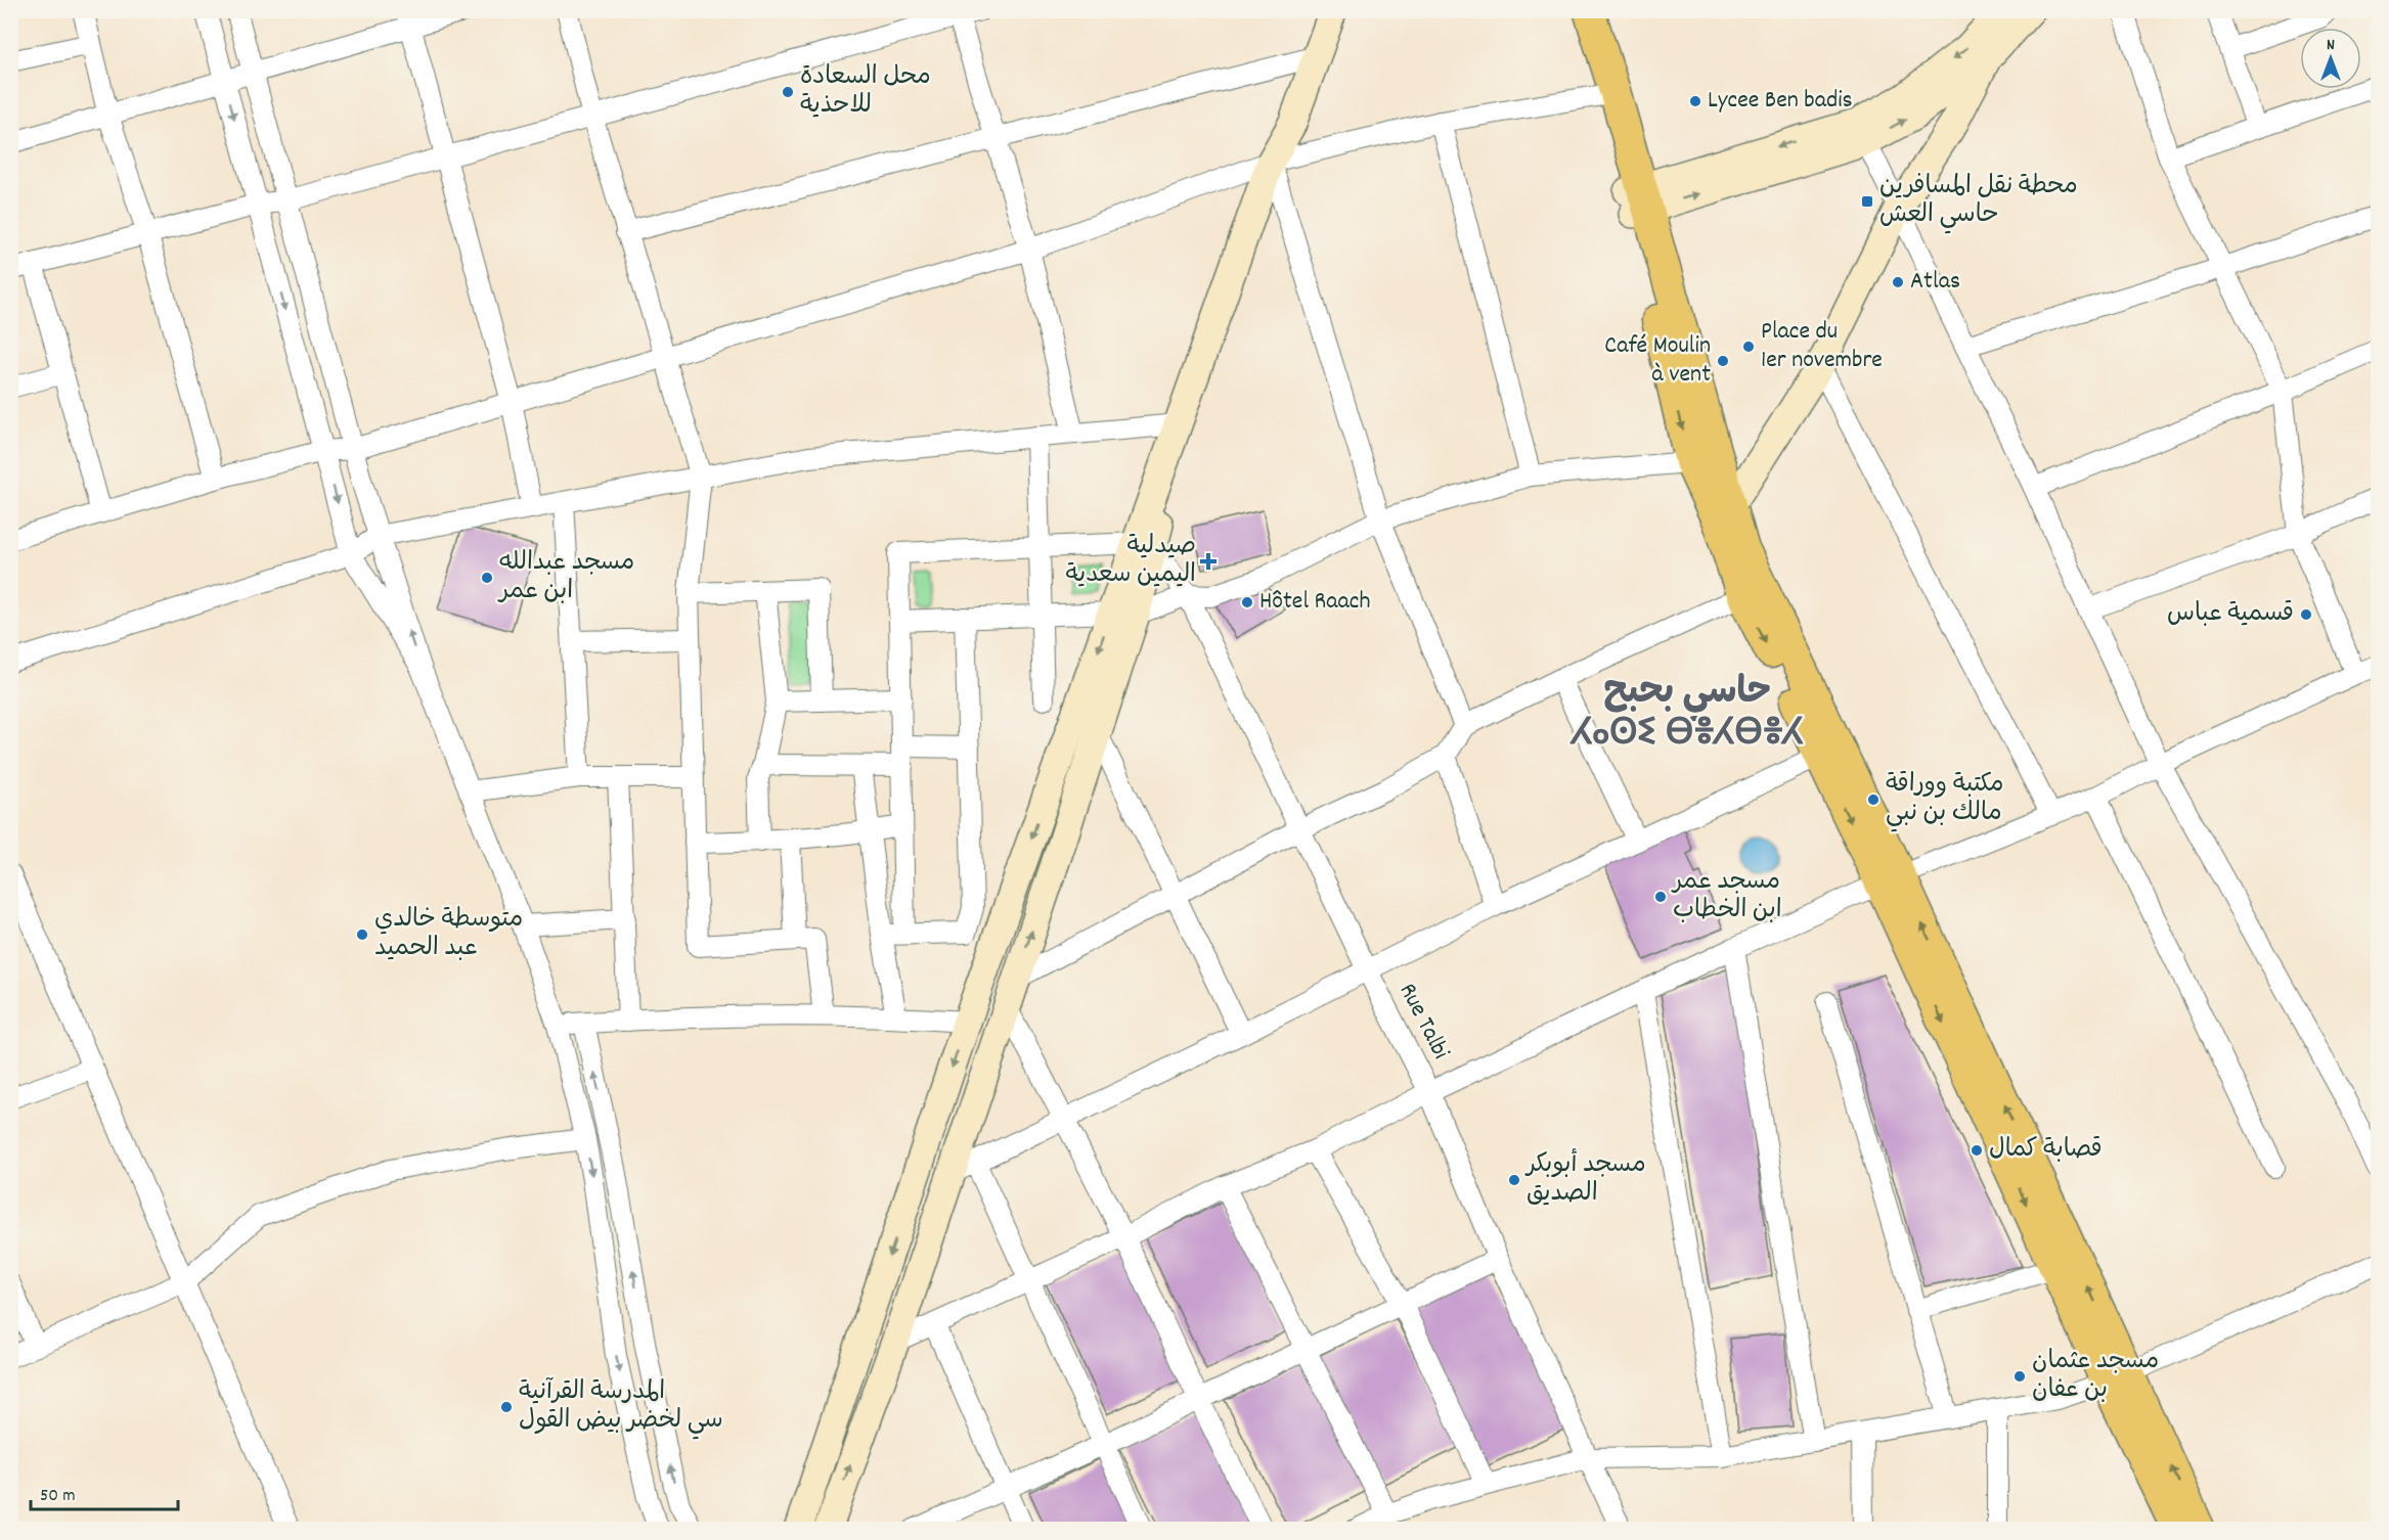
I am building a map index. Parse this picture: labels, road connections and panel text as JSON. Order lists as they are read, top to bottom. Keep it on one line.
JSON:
{"streets":{"street":["Rue Talbi"]},"districts":["حاسي بحبح ⵃⴰⵙⵉ ⴱⴻⵃⴱⴻⵃ"],"places":{"other":["محل السعادة للاحذية","Lycee Ben badis","Atlas","Place du 1er novembre","Café Moulin à vent","مسجد عبدالله ابن عمر","Hôtel Raach","قسمية عباس","مكتبة ووراقة مالك بن نبي","مسجد عمر ابن الخطاب","متوسطة خالدي عبد الحميد","قصابة كمال","مسجد أبوبكر الصديق","مسجد عثمان بن عفان","المدرسة القرآنية سي لخضر بيض القول"],"transit":["محطة نقل المسافرين حاسي العش"],"health":["صيدلية اليمين سعدية"]},"scale_bar":"50 m","north":"top"}
